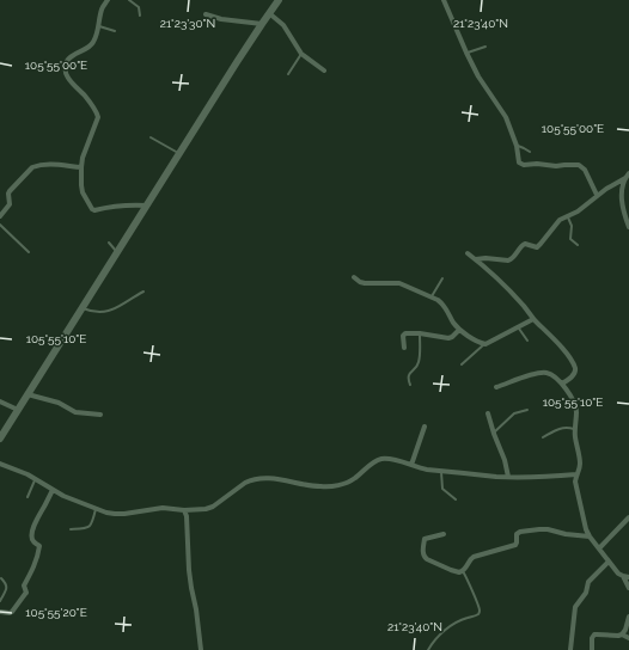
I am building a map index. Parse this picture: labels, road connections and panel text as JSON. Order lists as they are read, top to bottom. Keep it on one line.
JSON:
{"coordinates":["21°23'30\"N","21°23'40\"N","105°55'00\"E","105°55'10\"E","105°55'20\"E"]}
